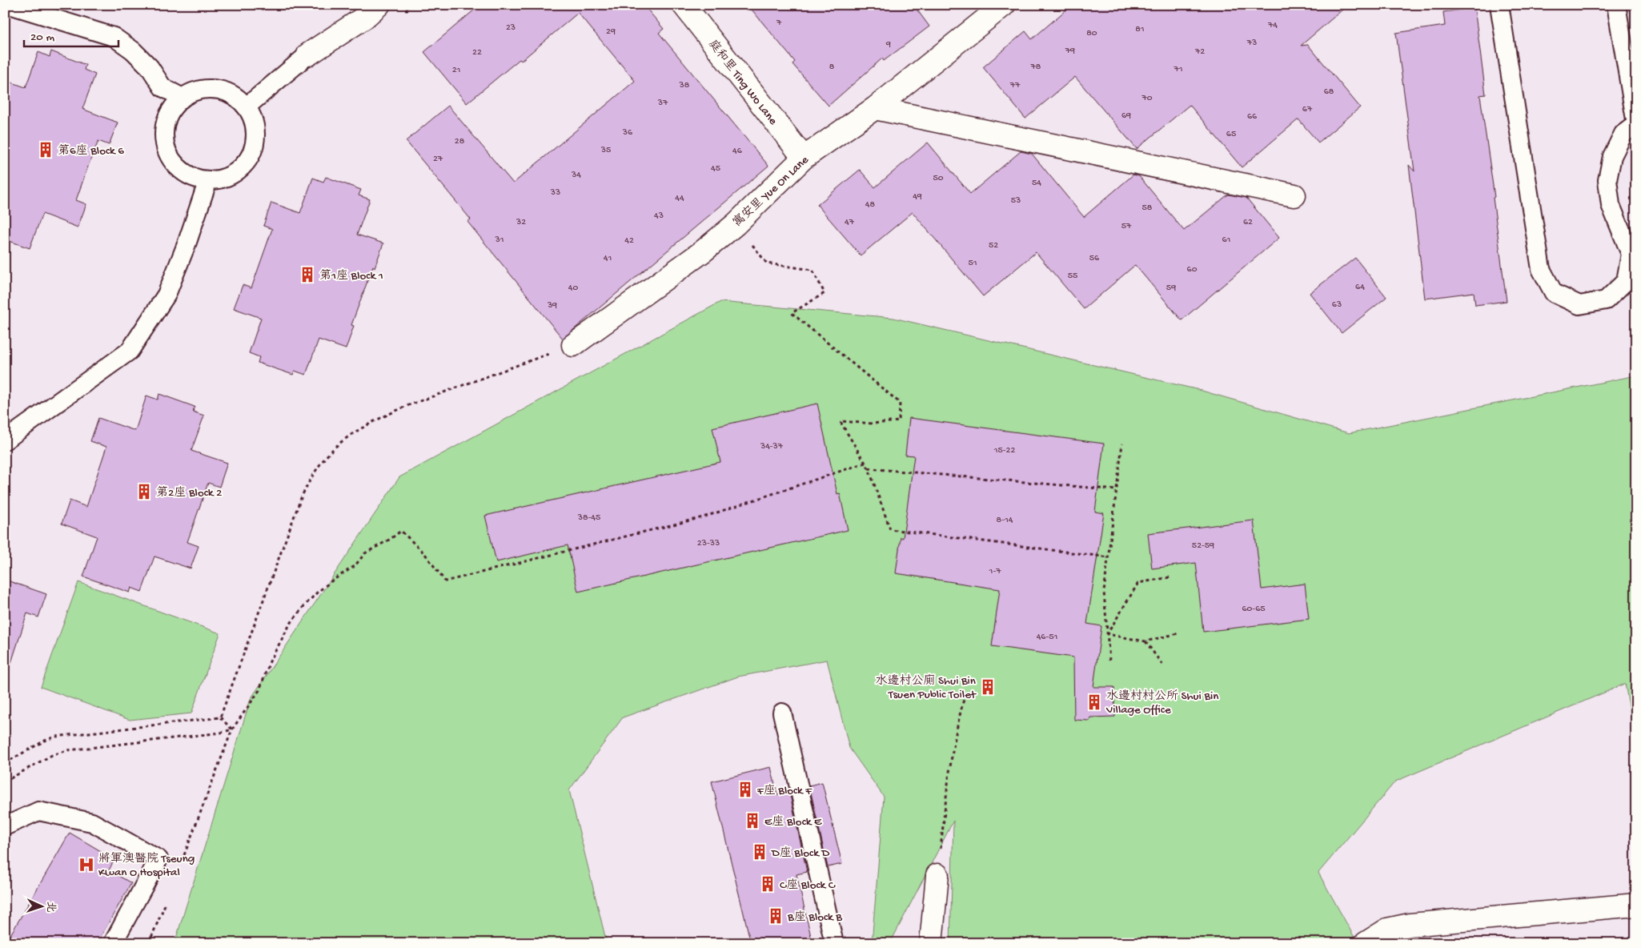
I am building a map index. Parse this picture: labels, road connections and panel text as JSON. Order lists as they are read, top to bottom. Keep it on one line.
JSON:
{"streets":{"street":["庭和里 Ting Wo Lane","寓安里 Yue On Lane"]},"crossings":[["庭和里 Ting Wo Lane","寓安里 Yue On Lane"]],"places":{"building":["第6座 Block 6","第1座 Block 1","第2座 Block 2","水邊村公廁 Shui Bin Tsuen Public Toilet","水邊村村公所 Shui Bin Village Office","F座 Block F","E座 Block E","D座 Block D","C座 Block C","B座 Block B"],"hospital":["將軍澳醫院 Tseung Kwan O Hospital"]},"house_numbers":["7","74","23","81","29","80","73","9","79","72","22","8","78","71","21","38","77","68","70","37","67","69","66","36","65","28","35","46","27","45","34","50","54","33","49","44","53","48","58","43","32","47","62","57","31","61","42","52","41","56","51","60","55","64","40","59","63","39","34-37","15-22","38-45","8-14","23-33","52-59","1-7","60-65","46-51"],"scale_bar":"20 m","north":"right"}
